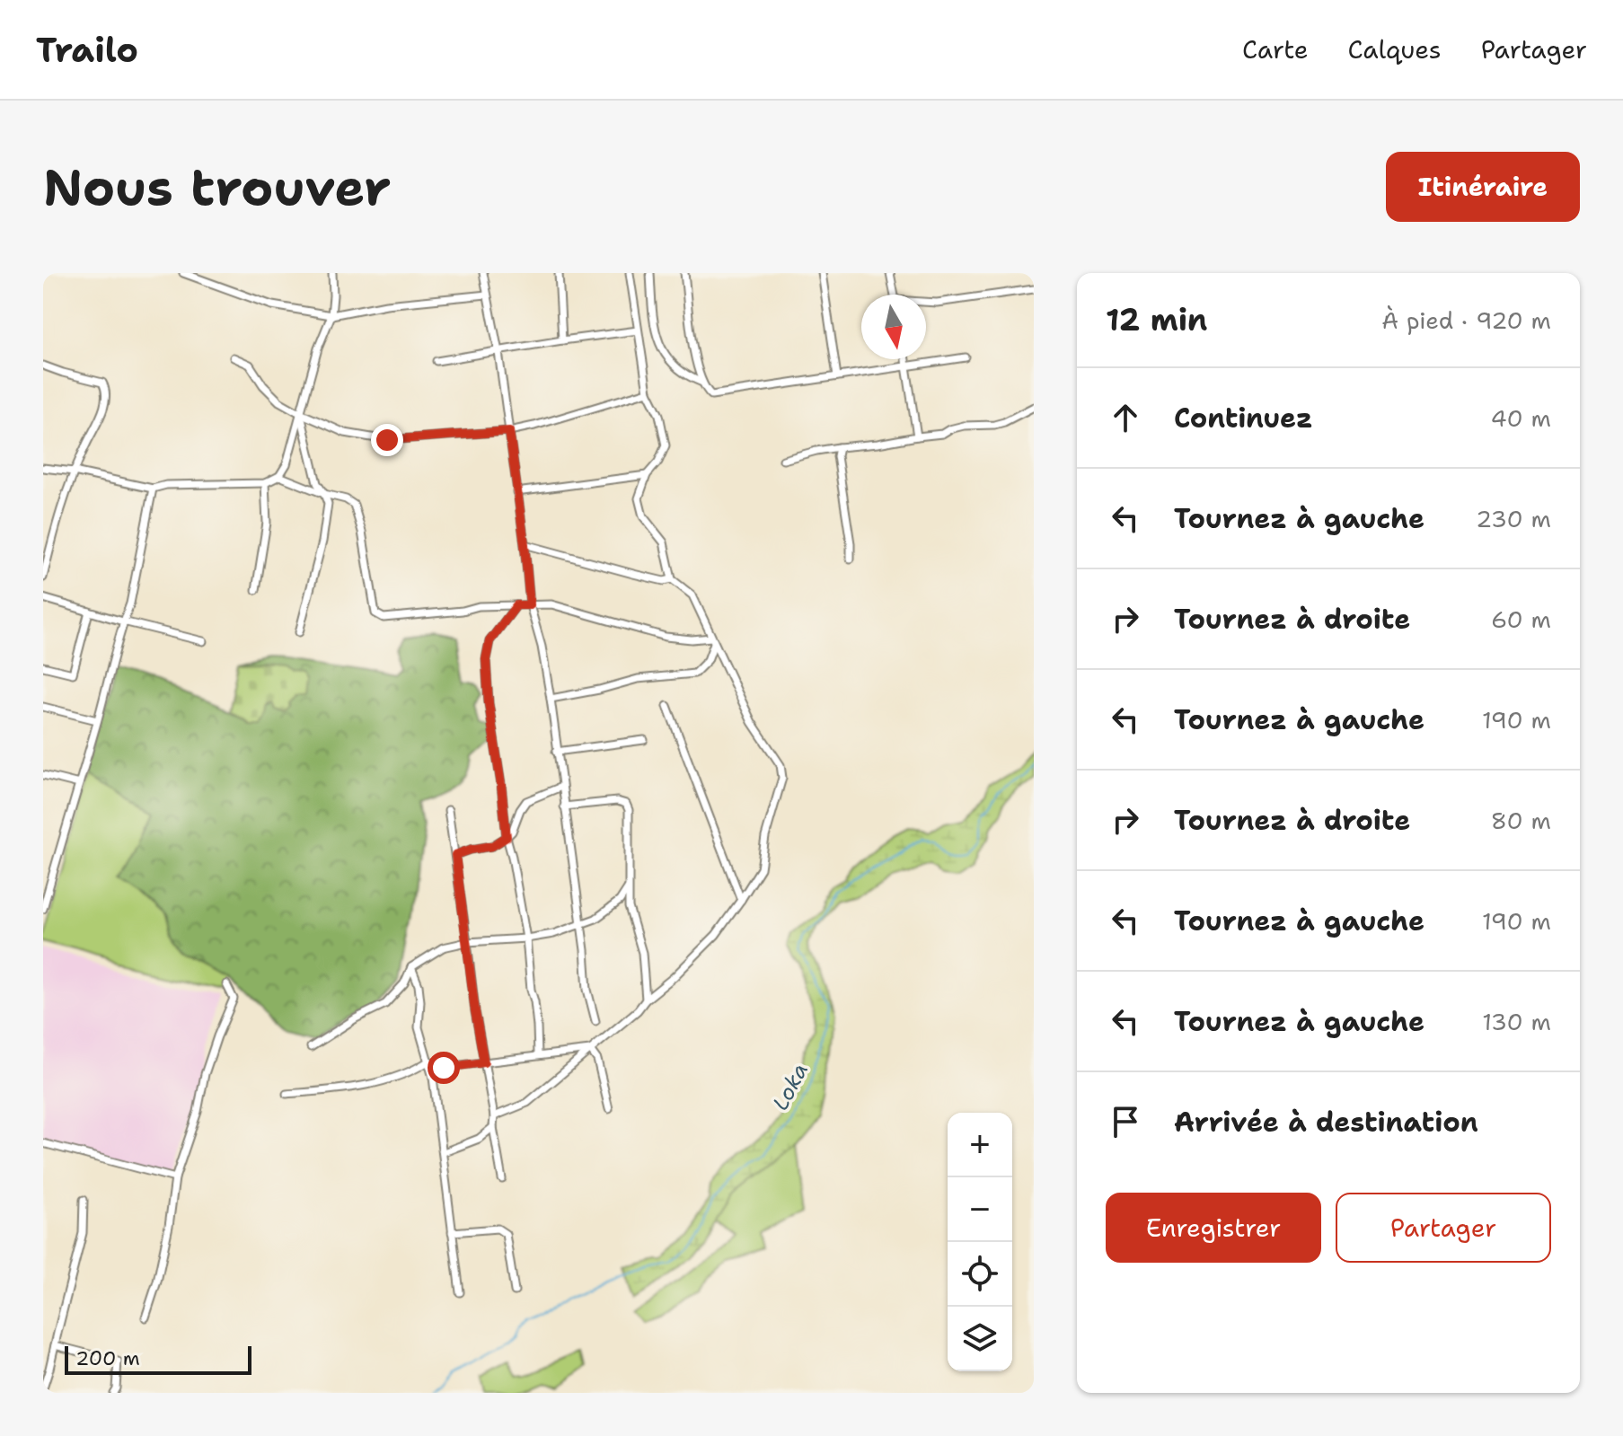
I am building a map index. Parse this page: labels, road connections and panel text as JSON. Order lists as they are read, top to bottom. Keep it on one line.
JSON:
{"water":["Loka"],"scale_bar":"200 m","north":"bottom","page":{"header":"Trailo","nav":["Carte","Calques","Partager"],"buttons":["Itinéraire",["Enregistrer","Partager"]],"title":"Nous trouver","heading":["12 min","À pied · 920 m"],"list":[["Continuez","40 m"],["Tournez à gauche","230 m"],["Tournez à droite","60 m"],["Tournez à gauche","190 m"],["Tournez à droite","80 m"],["Tournez à gauche","190 m"],["Tournez à gauche","130 m"],"Arrivée à destination"],"map_buttons":["+","−"],"scale":"200 m"}}
